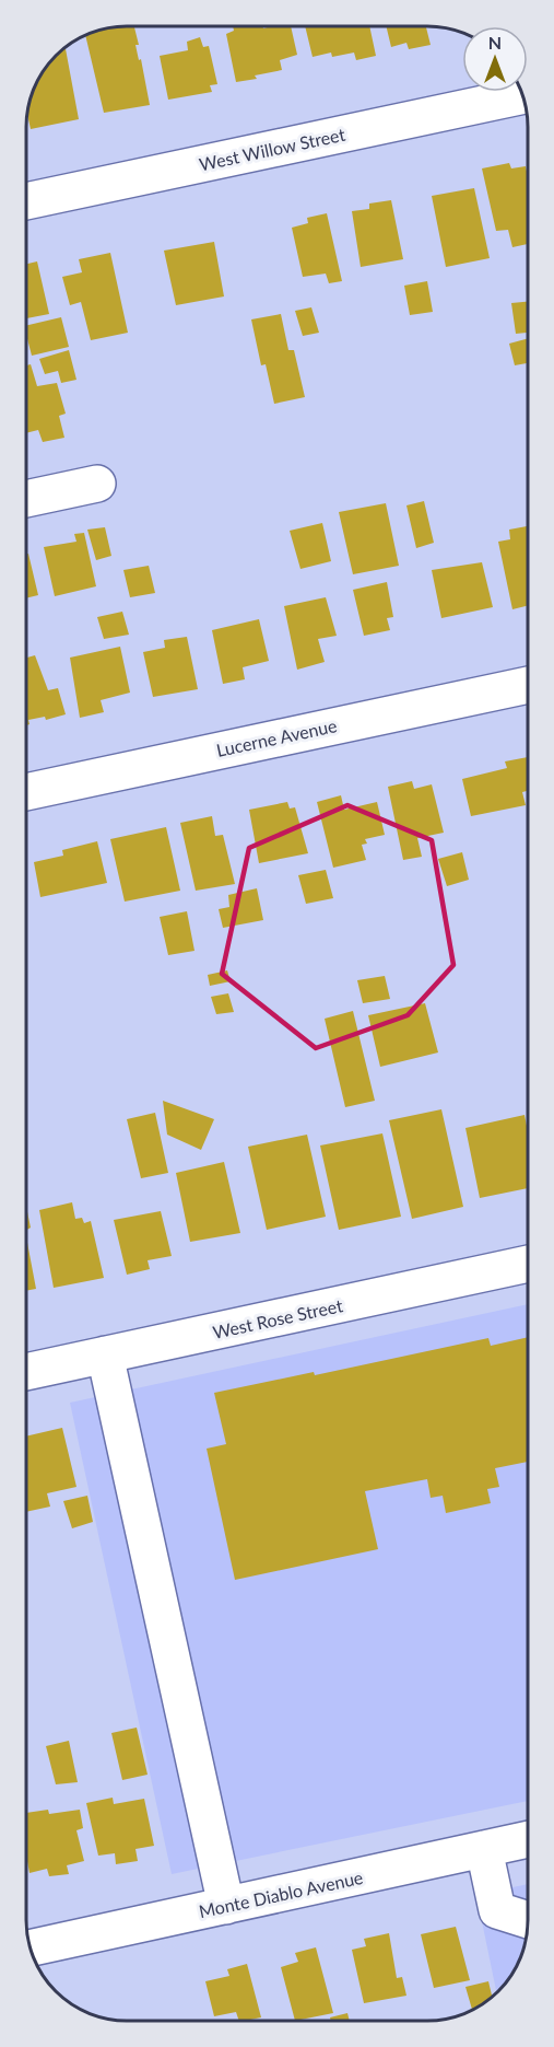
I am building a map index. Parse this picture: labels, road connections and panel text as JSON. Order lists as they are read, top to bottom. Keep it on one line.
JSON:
{"streets":{"street":["West Willow Street","Lucerne Avenue","West Rose Street","Monte Diablo Avenue"]},"north":"top"}
